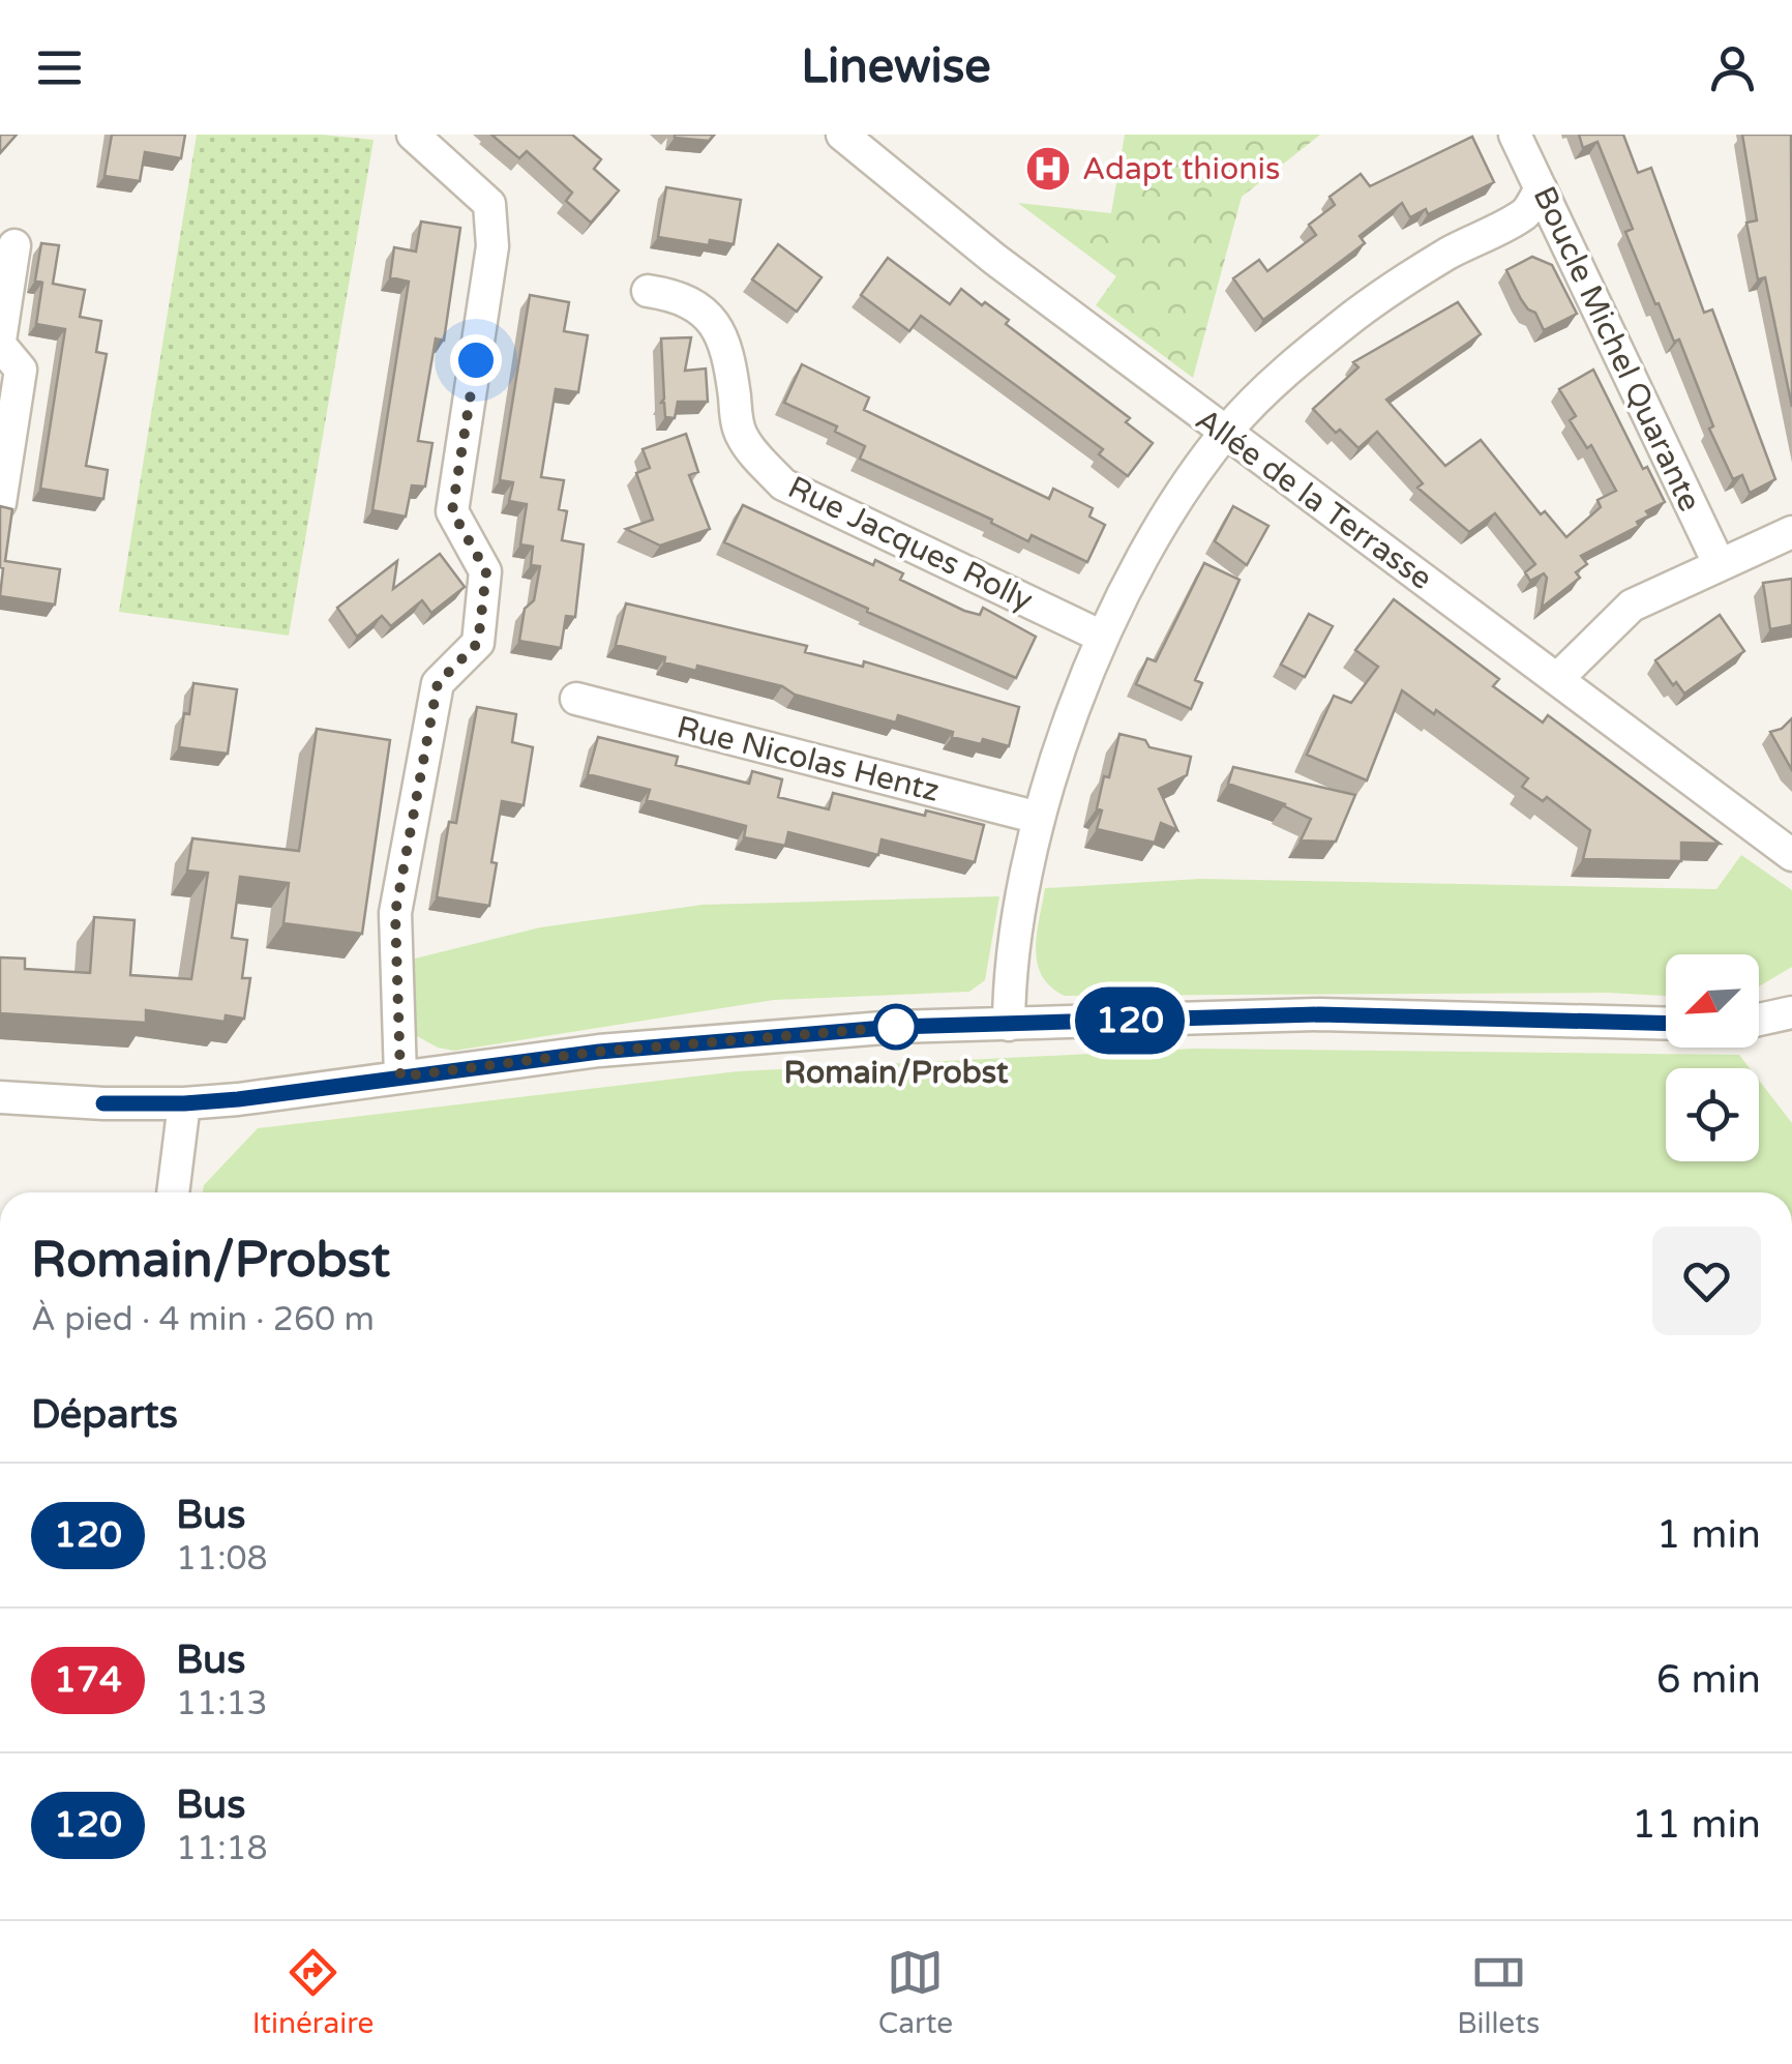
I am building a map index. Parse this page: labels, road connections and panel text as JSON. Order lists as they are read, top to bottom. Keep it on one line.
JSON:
{"streets":{"street":["Boucle Michel Quarante","Allée de la Terrasse","Rue Jacques Rolly","Rue Nicolas Hentz"]},"places":{"hospital":["Adapt thionis"],"other":["Romain/Probst"]},"lines":["bus line 120"],"north":"bottom left","page":{"header":"Linewise","on_map":"120","heading":[["Romain/Probst","À pied · 4 min · 260 m"],"Départs"],"list":[{"mark":"120","name":"Bus","note":"11:08","value":"1 min"},{"mark":"174","name":"Bus","note":"11:13","value":"6 min"},{"mark":"120","name":"Bus","note":"11:18","value":"11 min"}],"tabs":["Itinéraire","Carte","Billets"]}}
